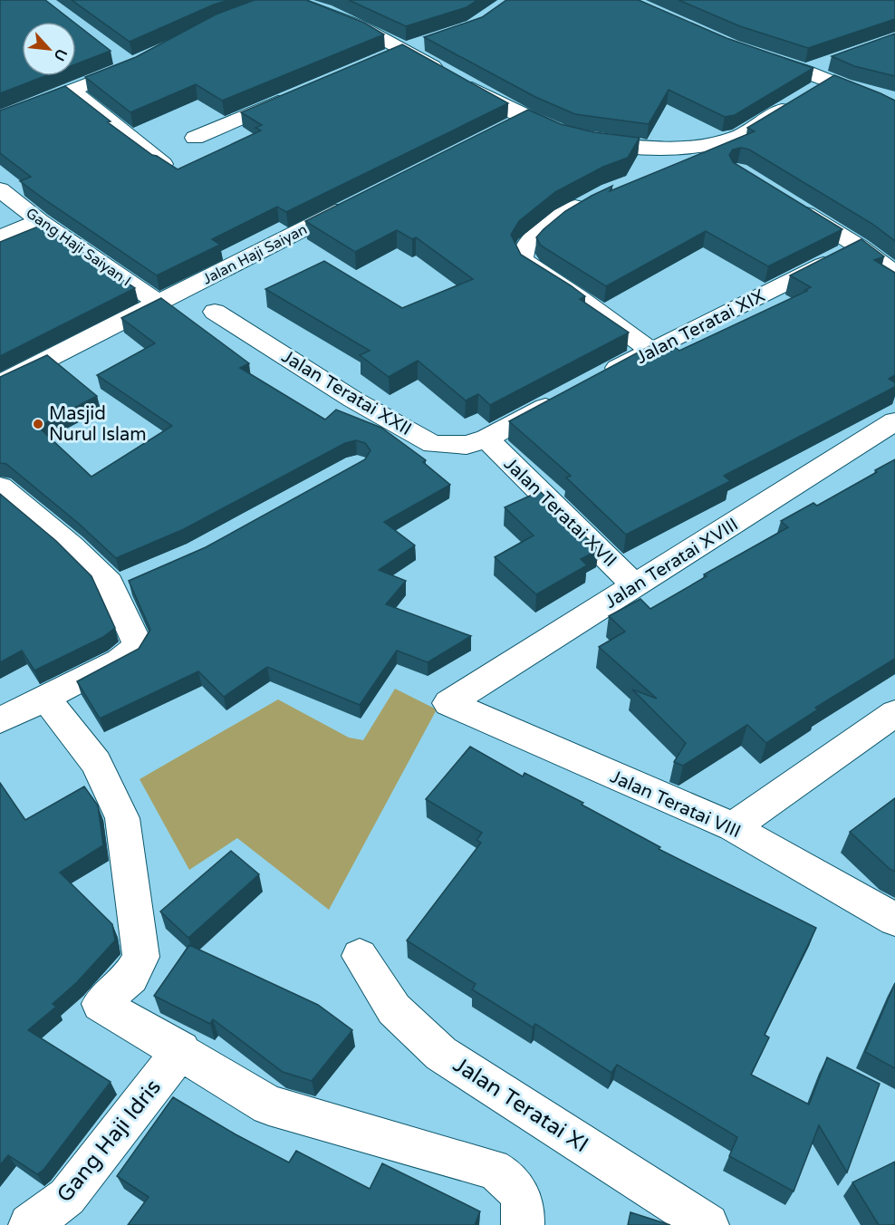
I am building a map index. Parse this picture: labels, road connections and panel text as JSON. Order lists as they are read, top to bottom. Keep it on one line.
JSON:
{"streets":{"street":["Gang Haji Saiyan I","Jalan Haji Saiyan","Jalan Teratai XIX","Jalan Teratai XXII","Jalan Teratai XVII","Jalan Teratai XVIII","Jalan Teratai VIII","Jalan Teratai XI","Gang Haji Idris"]},"crossings":[["Gang Haji Saiyan I","Jalan Haji Saiyan"],["Jalan Teratai XXII","Jalan Teratai XVII"],["Jalan Teratai XVII","Jalan Teratai XVIII"],["Jalan Teratai XVIII","Jalan Teratai VIII"]],"places":["Masjid Nurul Islam"],"north":"bottom right"}
